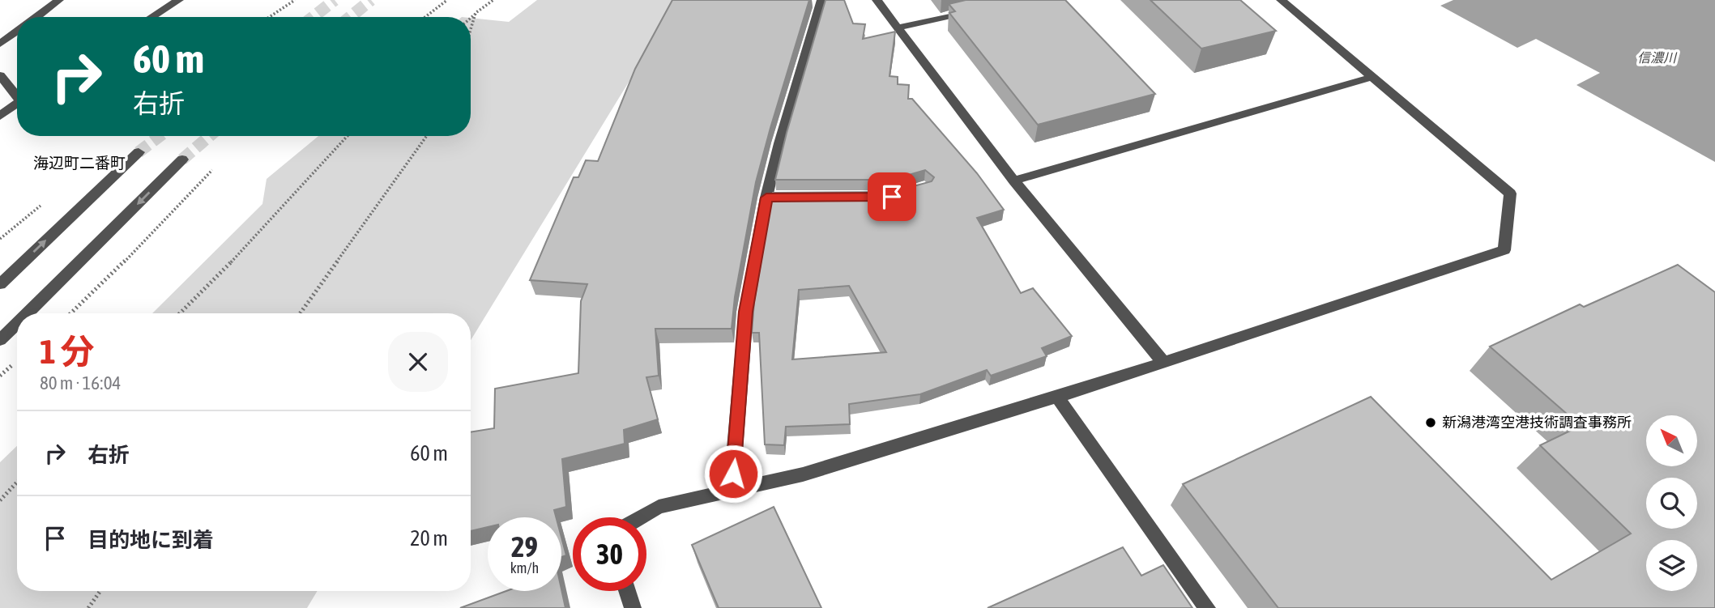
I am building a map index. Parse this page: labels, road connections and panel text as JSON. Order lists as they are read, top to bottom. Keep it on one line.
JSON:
{"districts":["海辺町二番町"],"water":["信濃川"],"places":["新潟港湾空港技術調査事務所"],"north":"top left","page":{"turn":["60 m","右折"],"heading":["1 分","80 m · 16:04"],"list":[{"name":"右折","value":"60 m"},{"name":"目的地に到着","value":"20 m"}],"speed":"29 km/h","limit":"30"}}
